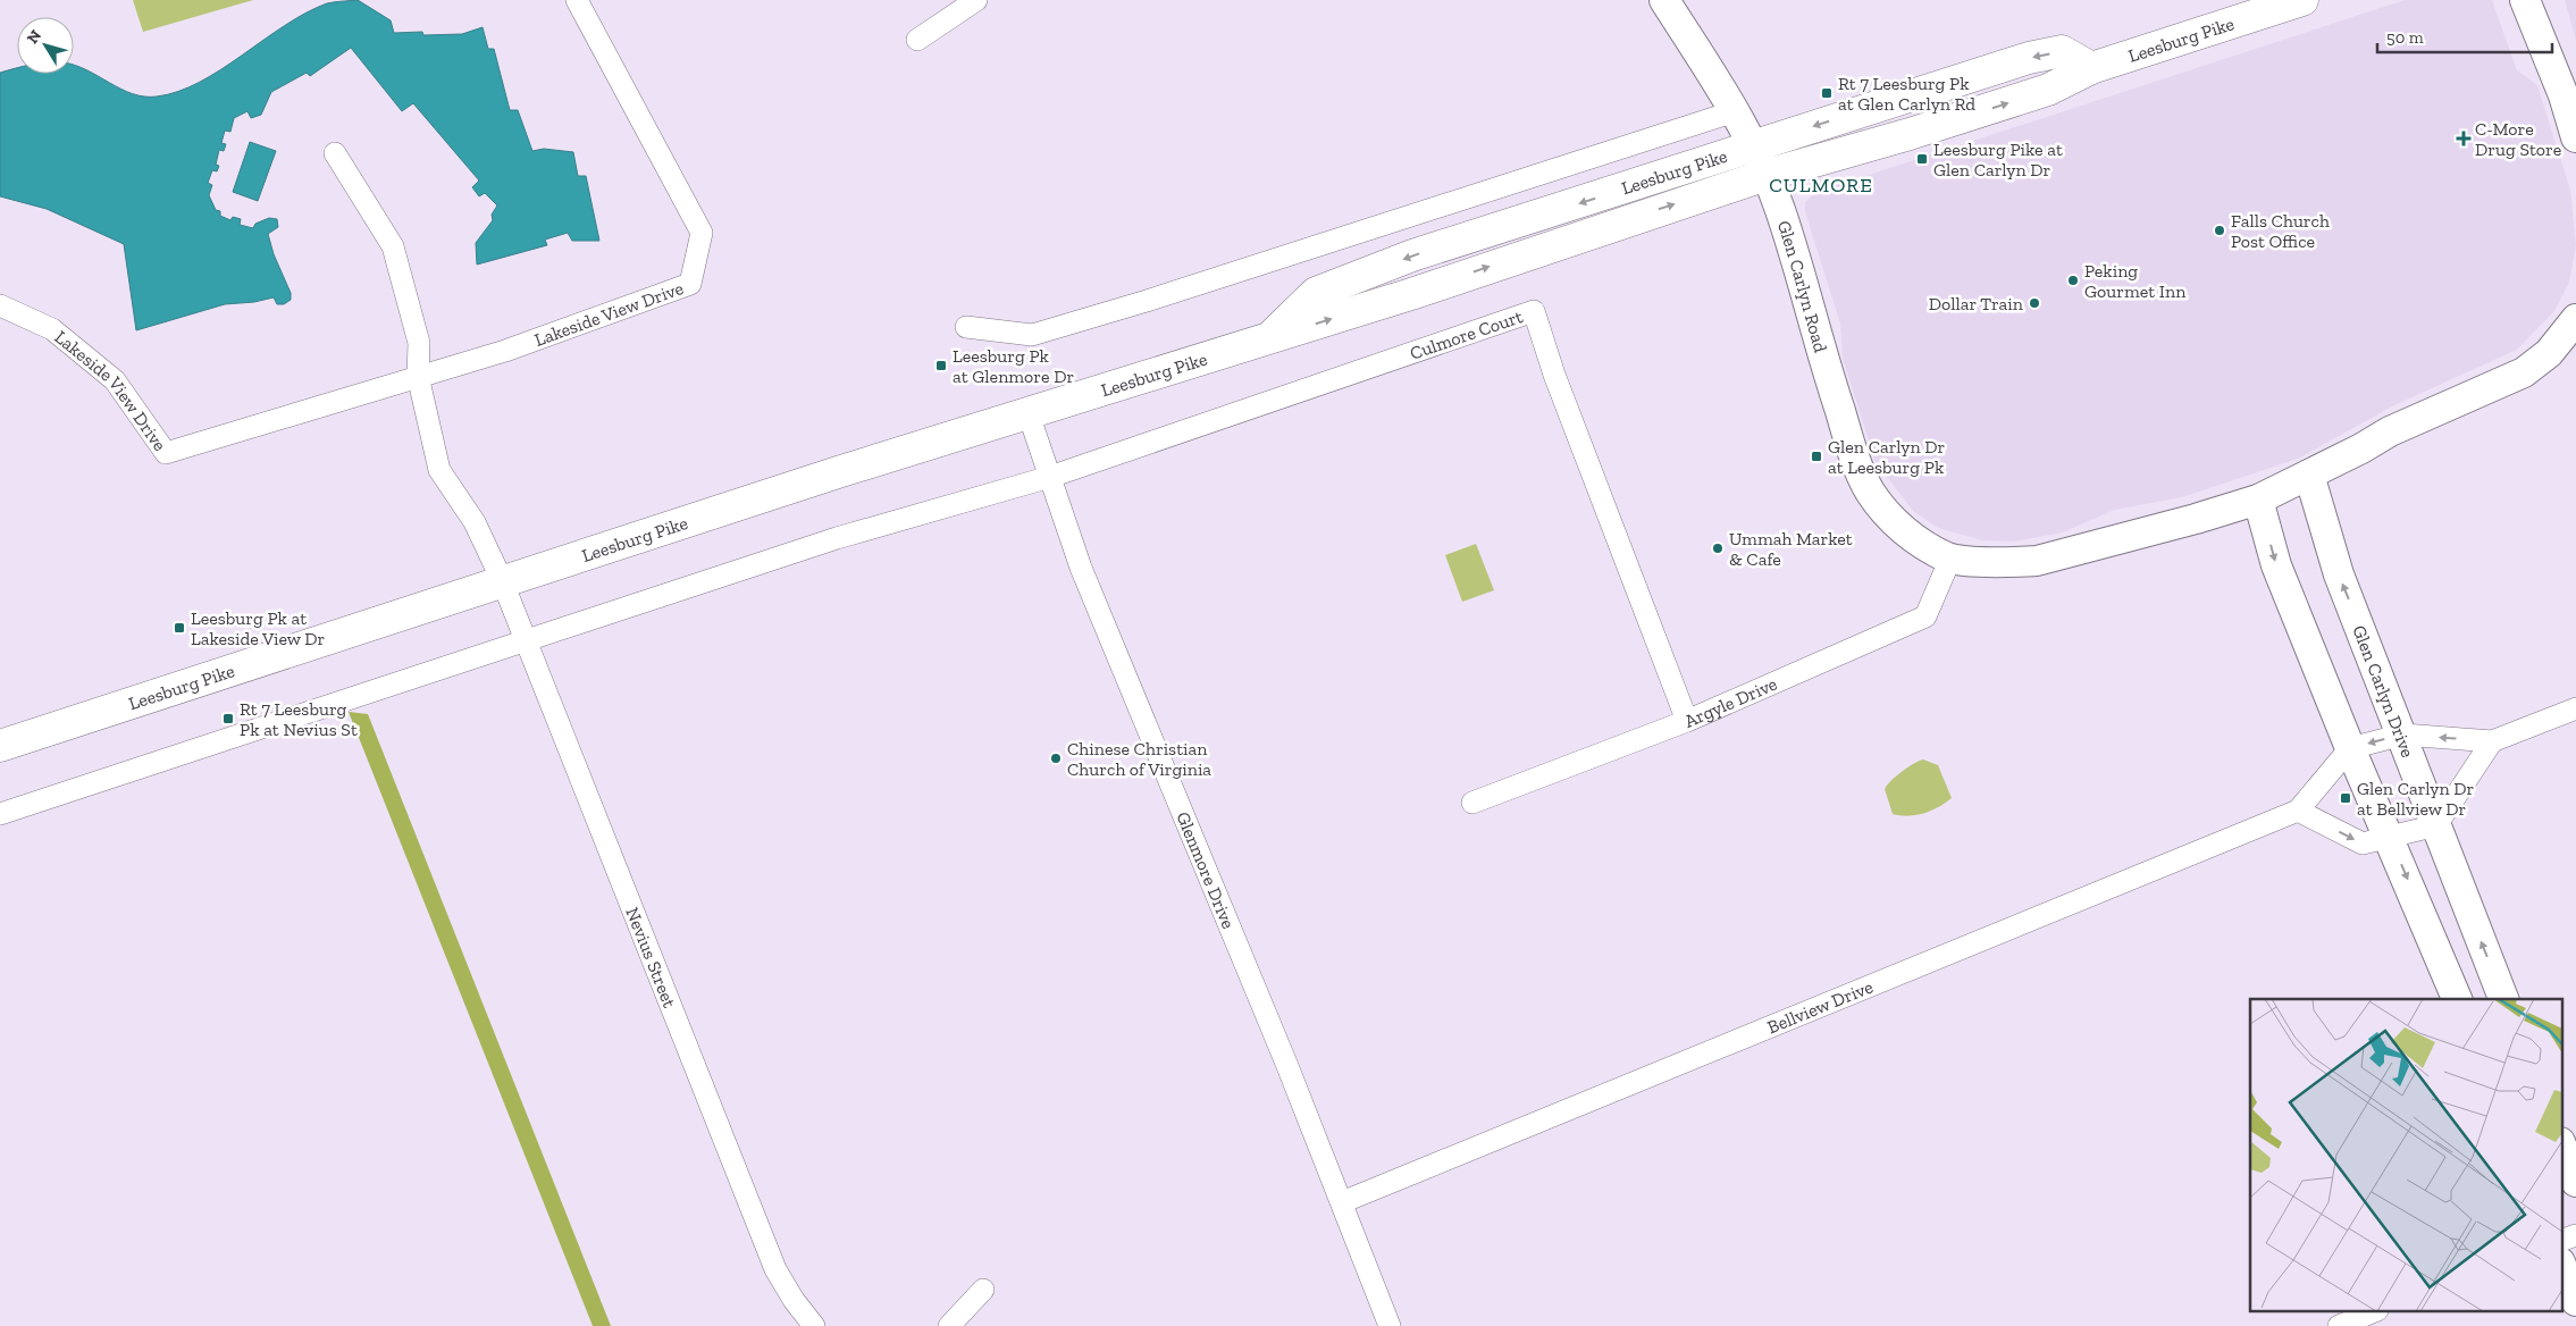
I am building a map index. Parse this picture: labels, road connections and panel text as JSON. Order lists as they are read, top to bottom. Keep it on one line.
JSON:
{"streets":{"main road":["Leesburg Pike"],"street":["Glen Carlyn Road","Lakeside View Drive","Culmore Court","Glen Carlyn Drive","Argyle Drive","Glenmore Drive","Nevius Street","Bellview Drive"]},"crossings":[["Leesburg Pike","Glen Carlyn Road"],["Leesburg Pike","Glenmore Drive"],["Leesburg Pike","Nevius Street"],["Glen Carlyn Road","Argyle Drive"],["Culmore Court","Argyle Drive"],["Culmore Court","Glenmore Drive"],["Glenmore Drive","Bellview Drive"]],"districts":["CULMORE"],"places":{"transit":["Rt 7 Leesburg Pk at Glen Carlyn Rd","Leesburg Pike at Glen Carlyn Dr","Leesburg Pk at Glenmore Dr","Glen Carlyn Dr at Leesburg Pk","Leesburg Pk at Lakeside View Dr","Rt 7 Leesburg Pk at Nevius St","Glen Carlyn Dr at Bellview Dr"],"health":["C-More Drug Store"],"other":["Falls Church Post Office","Peking Gourmet Inn","Dollar Train","Ummah Market & Cafe","Chinese Christian Church of Virginia"]},"scale_bar":"50 m","north":"top left"}
